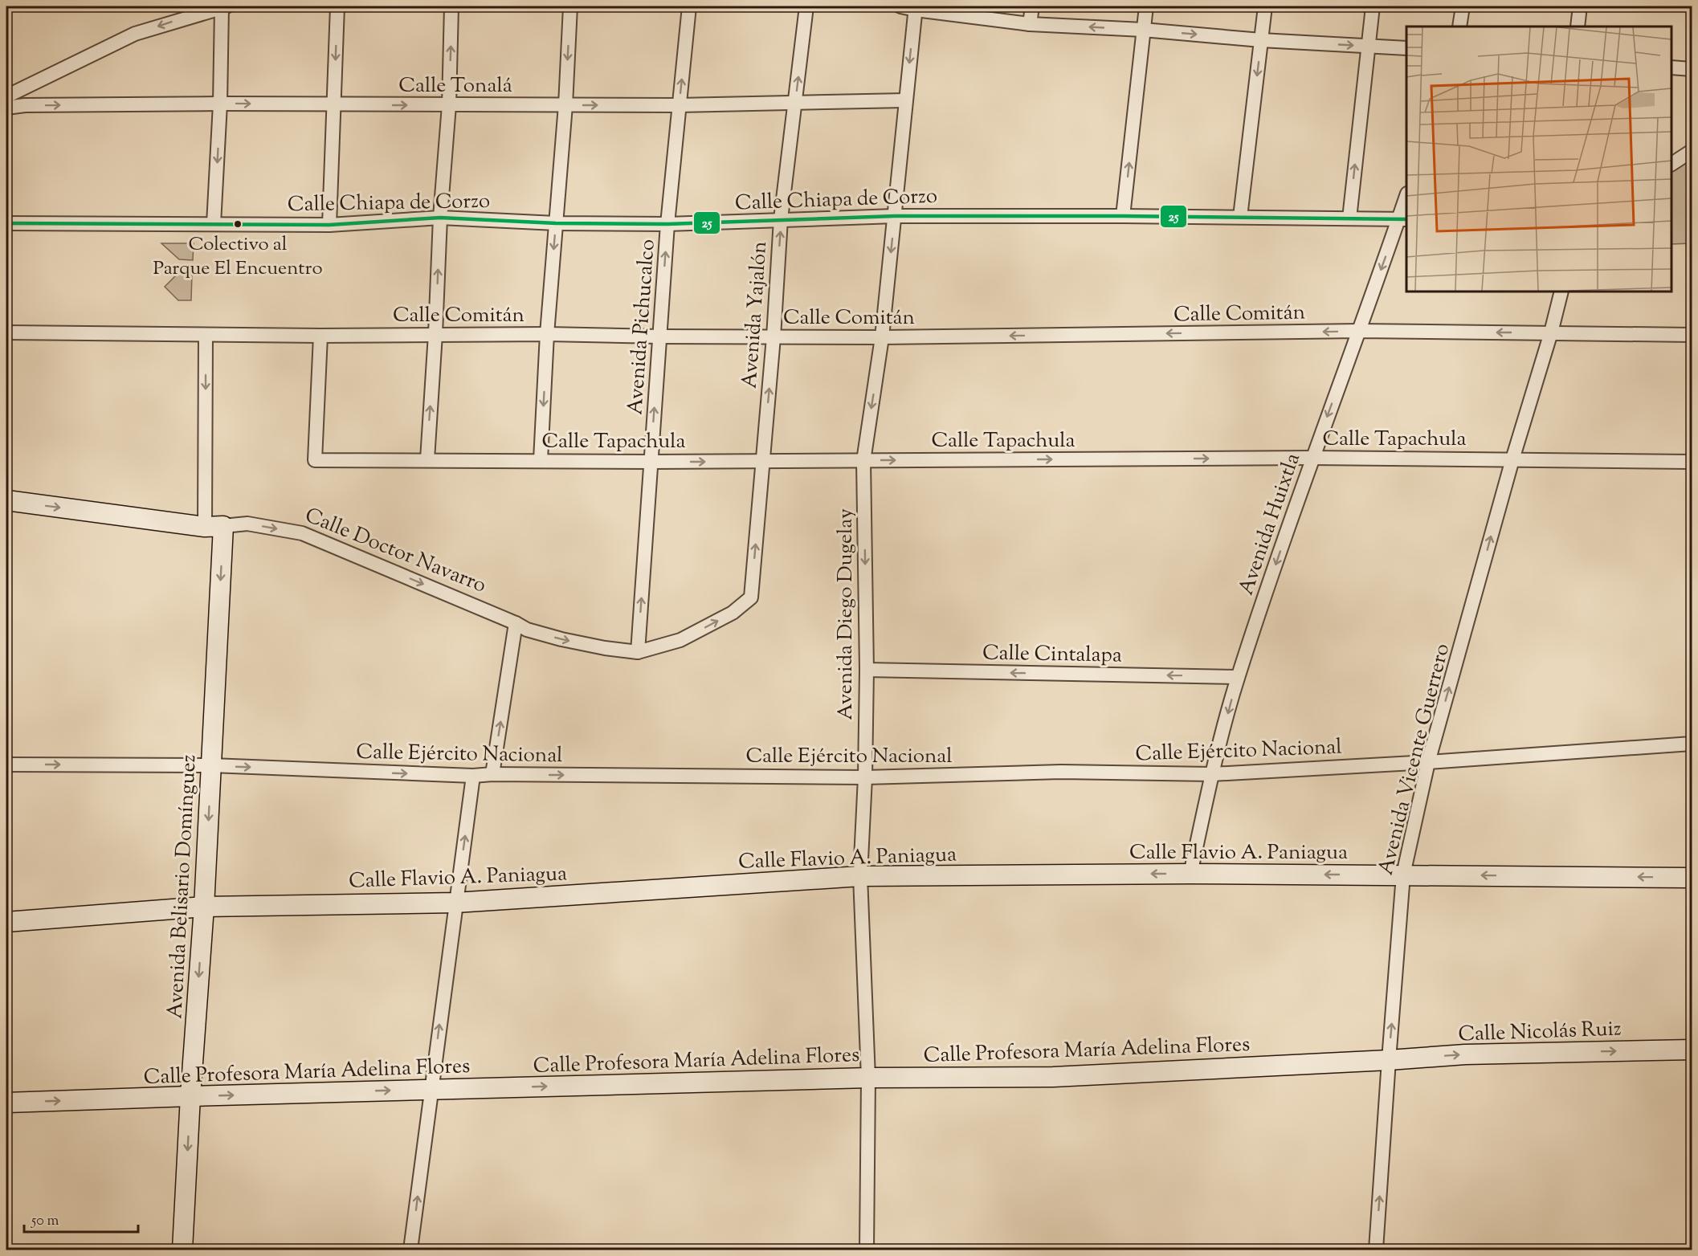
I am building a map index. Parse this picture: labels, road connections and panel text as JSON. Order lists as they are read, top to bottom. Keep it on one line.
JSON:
{"streets":{"street":["Calle Tonalá","Calle Chiapa de Corzo","Calle Comitán","Avenida Yajalón","Avenida Pichucalco","Calle Tapachula","Avenida Huixtla","Calle Doctor Navarro","Avenida Diego Dugelay","Calle Cintalapa","Calle Ejército Nacional","Avenida Vicente Guerrero","Calle Flavio A. Paniagua","Avenida Belisario Domínguez","Calle Nicolás Ruiz","Calle Profesora María Adelina Flores"]},"crossings":[["Calle Tonalá","Avenida Yajalón"],["Calle Tonalá","Avenida Pichucalco"],["Calle Tonalá","Avenida Diego Dugelay"],["Calle Chiapa de Corzo","Avenida Yajalón"],["Calle Chiapa de Corzo","Avenida Pichucalco"],["Calle Chiapa de Corzo","Avenida Huixtla"],["Calle Chiapa de Corzo","Avenida Diego Dugelay"],["Calle Comitán","Avenida Yajalón"],["Calle Comitán","Avenida Pichucalco"],["Calle Comitán","Calle Tapachula"],["Calle Comitán","Avenida Huixtla"],["Calle Comitán","Avenida Diego Dugelay"],["Calle Comitán","Avenida Vicente Guerrero"],["Avenida Yajalón","Calle Tapachula"],["Avenida Yajalón","Calle Doctor Navarro"],["Avenida Pichucalco","Calle Tapachula"],["Avenida Pichucalco","Calle Doctor Navarro"],["Calle Tapachula","Avenida Huixtla"],["Calle Tapachula","Avenida Diego Dugelay"],["Calle Tapachula","Avenida Vicente Guerrero"],["Avenida Huixtla","Calle Cintalapa"],["Avenida Huixtla","Calle Ejército Nacional"],["Avenida Huixtla","Calle Flavio A. Paniagua"],["Calle Doctor Navarro","Avenida Belisario Domínguez"],["Avenida Diego Dugelay","Calle Cintalapa"],["Avenida Diego Dugelay","Calle Ejército Nacional"],["Avenida Diego Dugelay","Calle Flavio A. Paniagua"],["Avenida Diego Dugelay","Calle Profesora María Adelina Flores"],["Calle Ejército Nacional","Avenida Vicente Guerrero"],["Calle Ejército Nacional","Avenida Belisario Domínguez"],["Avenida Vicente Guerrero","Calle Flavio A. Paniagua"],["Avenida Vicente Guerrero","Calle Nicolás Ruiz"],["Avenida Vicente Guerrero","Calle Profesora María Adelina Flores"],["Calle Flavio A. Paniagua","Avenida Belisario Domínguez"],["Avenida Belisario Domínguez","Calle Profesora María Adelina Flores"],["Calle Nicolás Ruiz","Calle Profesora María Adelina Flores"]],"one_way":["Calle Comitán","Avenida Yajalón","Calle Tapachula","Avenida Huixtla","Calle Doctor Navarro","Avenida Diego Dugelay","Calle Cintalapa","Calle Ejército Nacional","Avenida Vicente Guerrero","Calle Flavio A. Paniagua","Avenida Belisario Domínguez","Calle Nicolás Ruiz","Calle Profesora María Adelina Flores"],"places":["Colectivo al Parque El Encuentro"],"lines":["transit line 25"],"scale_bar":"50 m"}
